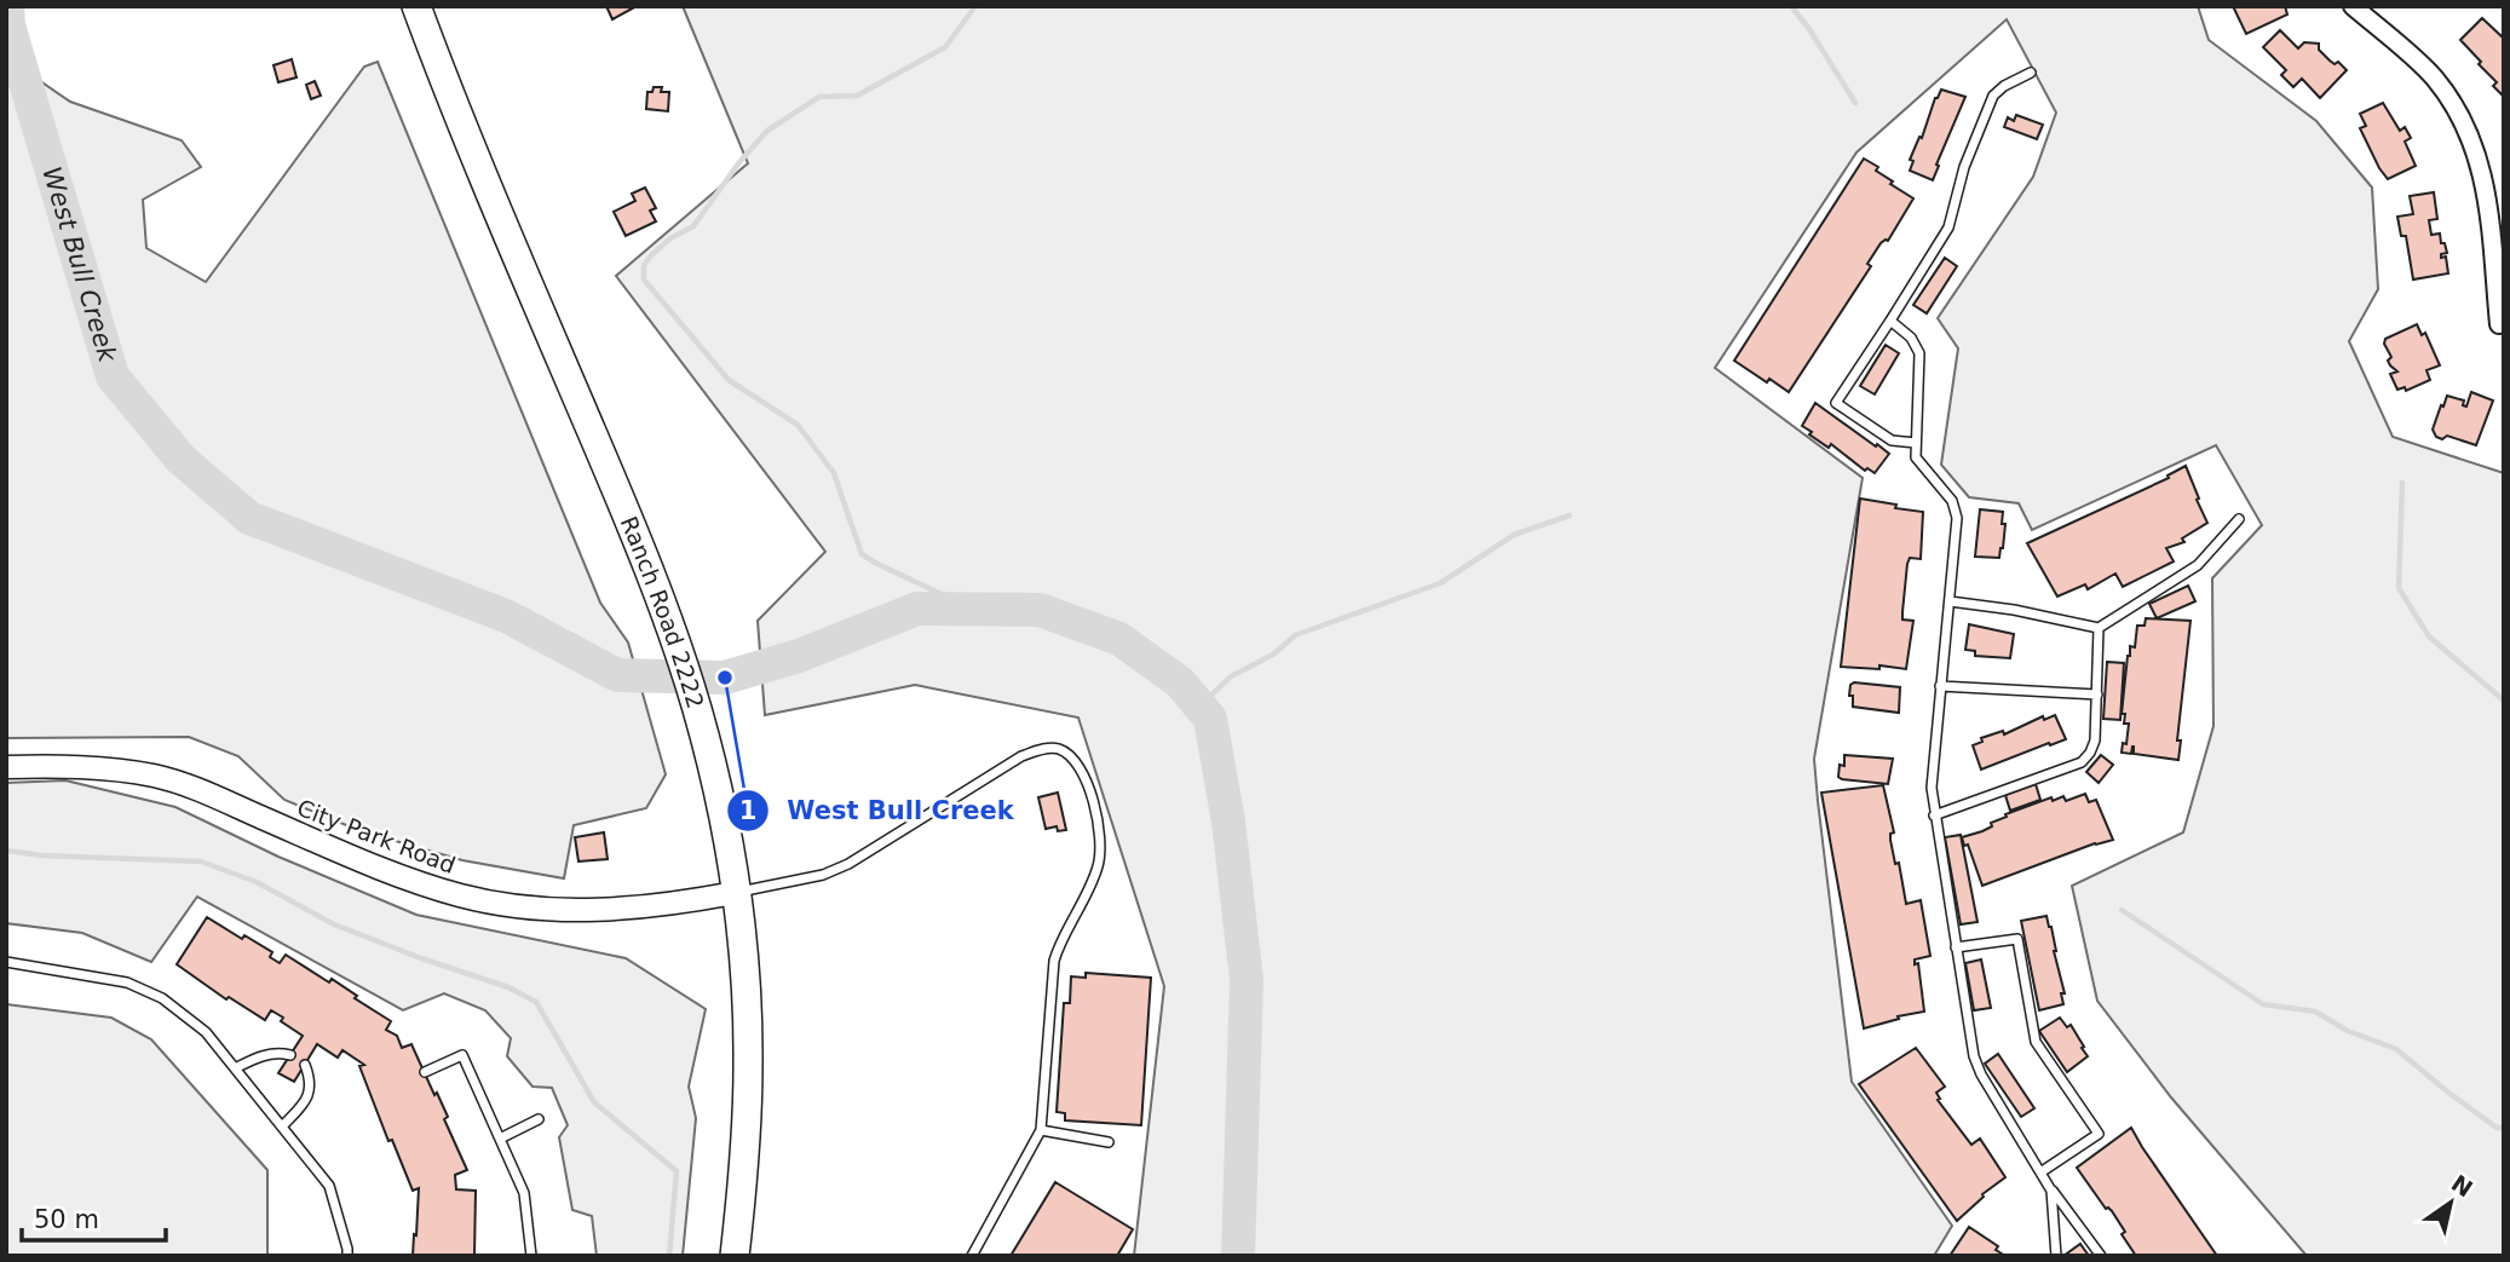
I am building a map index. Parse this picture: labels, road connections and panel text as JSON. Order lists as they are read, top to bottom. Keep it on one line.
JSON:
{"streets":{"main road":["Ranch Road 2222"],"street":["City Park Road"]},"crossings":[["Ranch Road 2222","City Park Road"]],"water":["West Bull Creek"],"places":["West Bull Creek"],"scale_bar":"50 m","north":"top right"}
